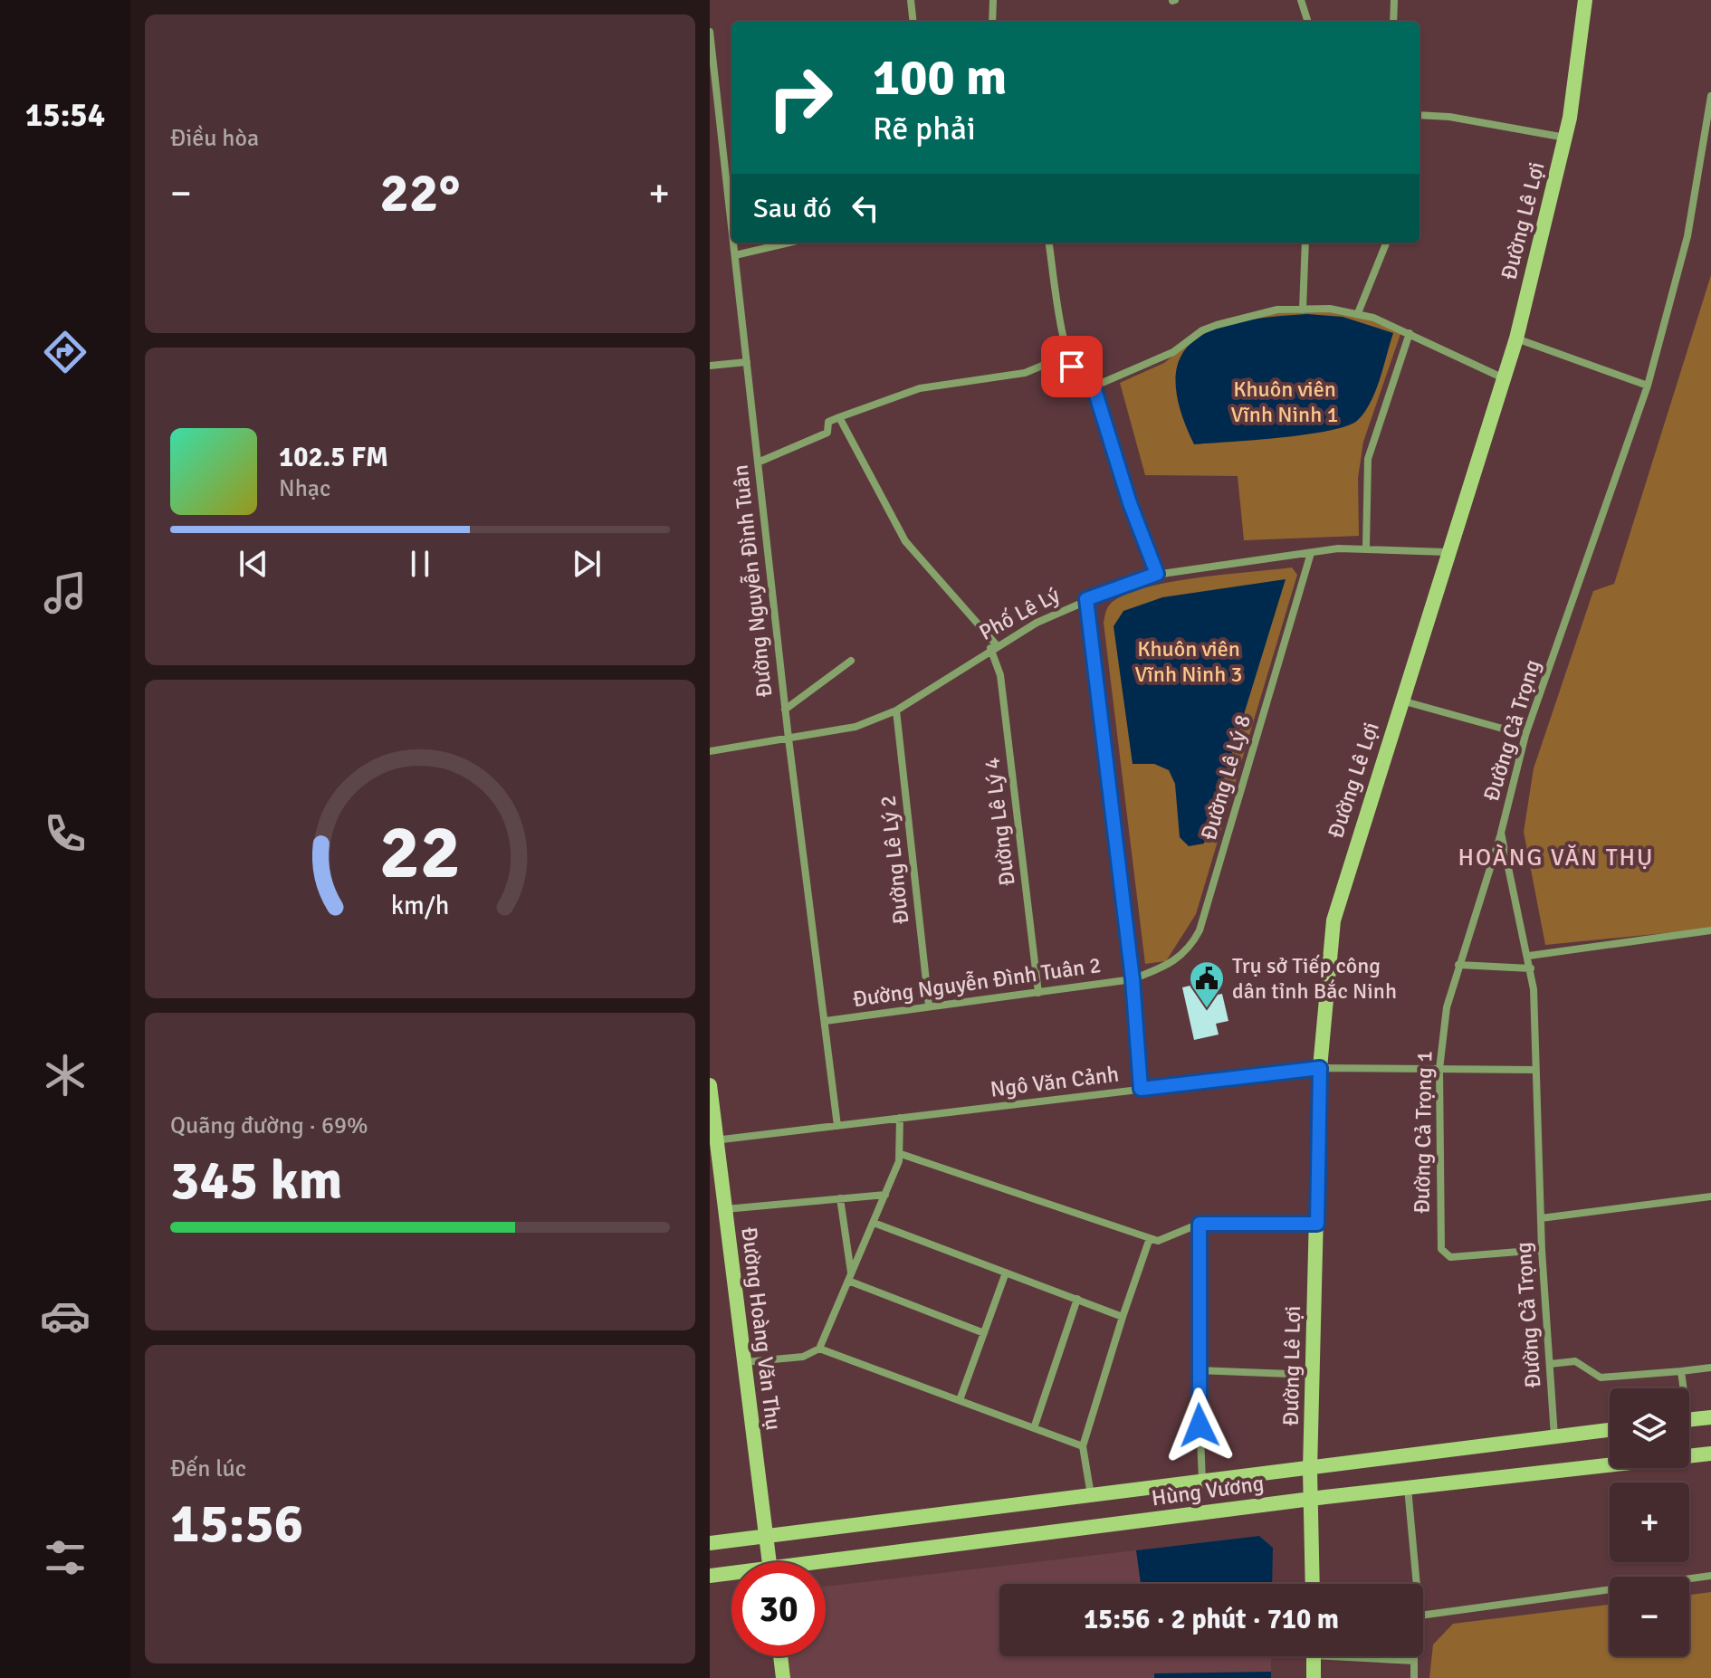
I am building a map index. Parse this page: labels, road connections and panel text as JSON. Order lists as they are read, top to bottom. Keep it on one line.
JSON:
{"streets":{"main road":["Đường Lê Lợi","Đường Hoàng Văn Thụ","Hùng Vương"],"street":["Đường Nguyễn Đình Tuân","Phố Lê Lý","Đường Cả Trọng","Đường Lê Lý 8","Đường Lê Lý 4","Đường Lê Lý 2","Đường Nguyễn Đình Tuân 2","Ngô Văn Cảnh","Đường Cả Trọng 1"]},"crossings":[["Đường Lê Lợi","Phố Lê Lý"],["Đường Lê Lợi","Ngô Văn Cảnh"],["Đường Lê Lợi","Hùng Vương"],["Đường Nguyễn Đình Tuân","Phố Lê Lý"],["Đường Nguyễn Đình Tuân","Đường Nguyễn Đình Tuân 2"],["Đường Nguyễn Đình Tuân","Ngô Văn Cảnh"],["Phố Lê Lý","Đường Lê Lý 8"],["Phố Lê Lý","Đường Lê Lý 4"],["Phố Lê Lý","Đường Lê Lý 2"],["Đường Cả Trọng","Ngô Văn Cảnh"],["Đường Cả Trọng","Đường Cả Trọng 1"],["Đường Cả Trọng","Hùng Vương"],["Đường Lê Lý 8","Đường Nguyễn Đình Tuân 2"],["Đường Lê Lý 4","Đường Nguyễn Đình Tuân 2"],["Đường Lê Lý 2","Đường Nguyễn Đình Tuân 2"],["Ngô Văn Cảnh","Đường Cả Trọng 1"],["Ngô Văn Cảnh","Đường Hoàng Văn Thụ"],["Đường Hoàng Văn Thụ","Hùng Vương"]],"districts":["HOÀNG VĂN THỤ"],"parks":["Khuôn viên Vĩnh Ninh 1","Khuôn viên Vĩnh Ninh 3"],"places":{"public building":["Trụ sở Tiếp công dân tỉnh Bắc Ninh"]},"page":{"tabs":"15:54","tile":["Điều hòa",["Quãng đường · 69%","345 km"],["Đến lúc","15:56"]],"turn":["100 m","Rẽ phải"],"heat":["−","22°","+"],"then":"Sau đó","song":["102.5 FM","Nhạc"],"map_buttons":["+","−"],"limit":"30","trip":"15:56 · 2 phút · 710 m","gauge":["22","km/h"]}}
